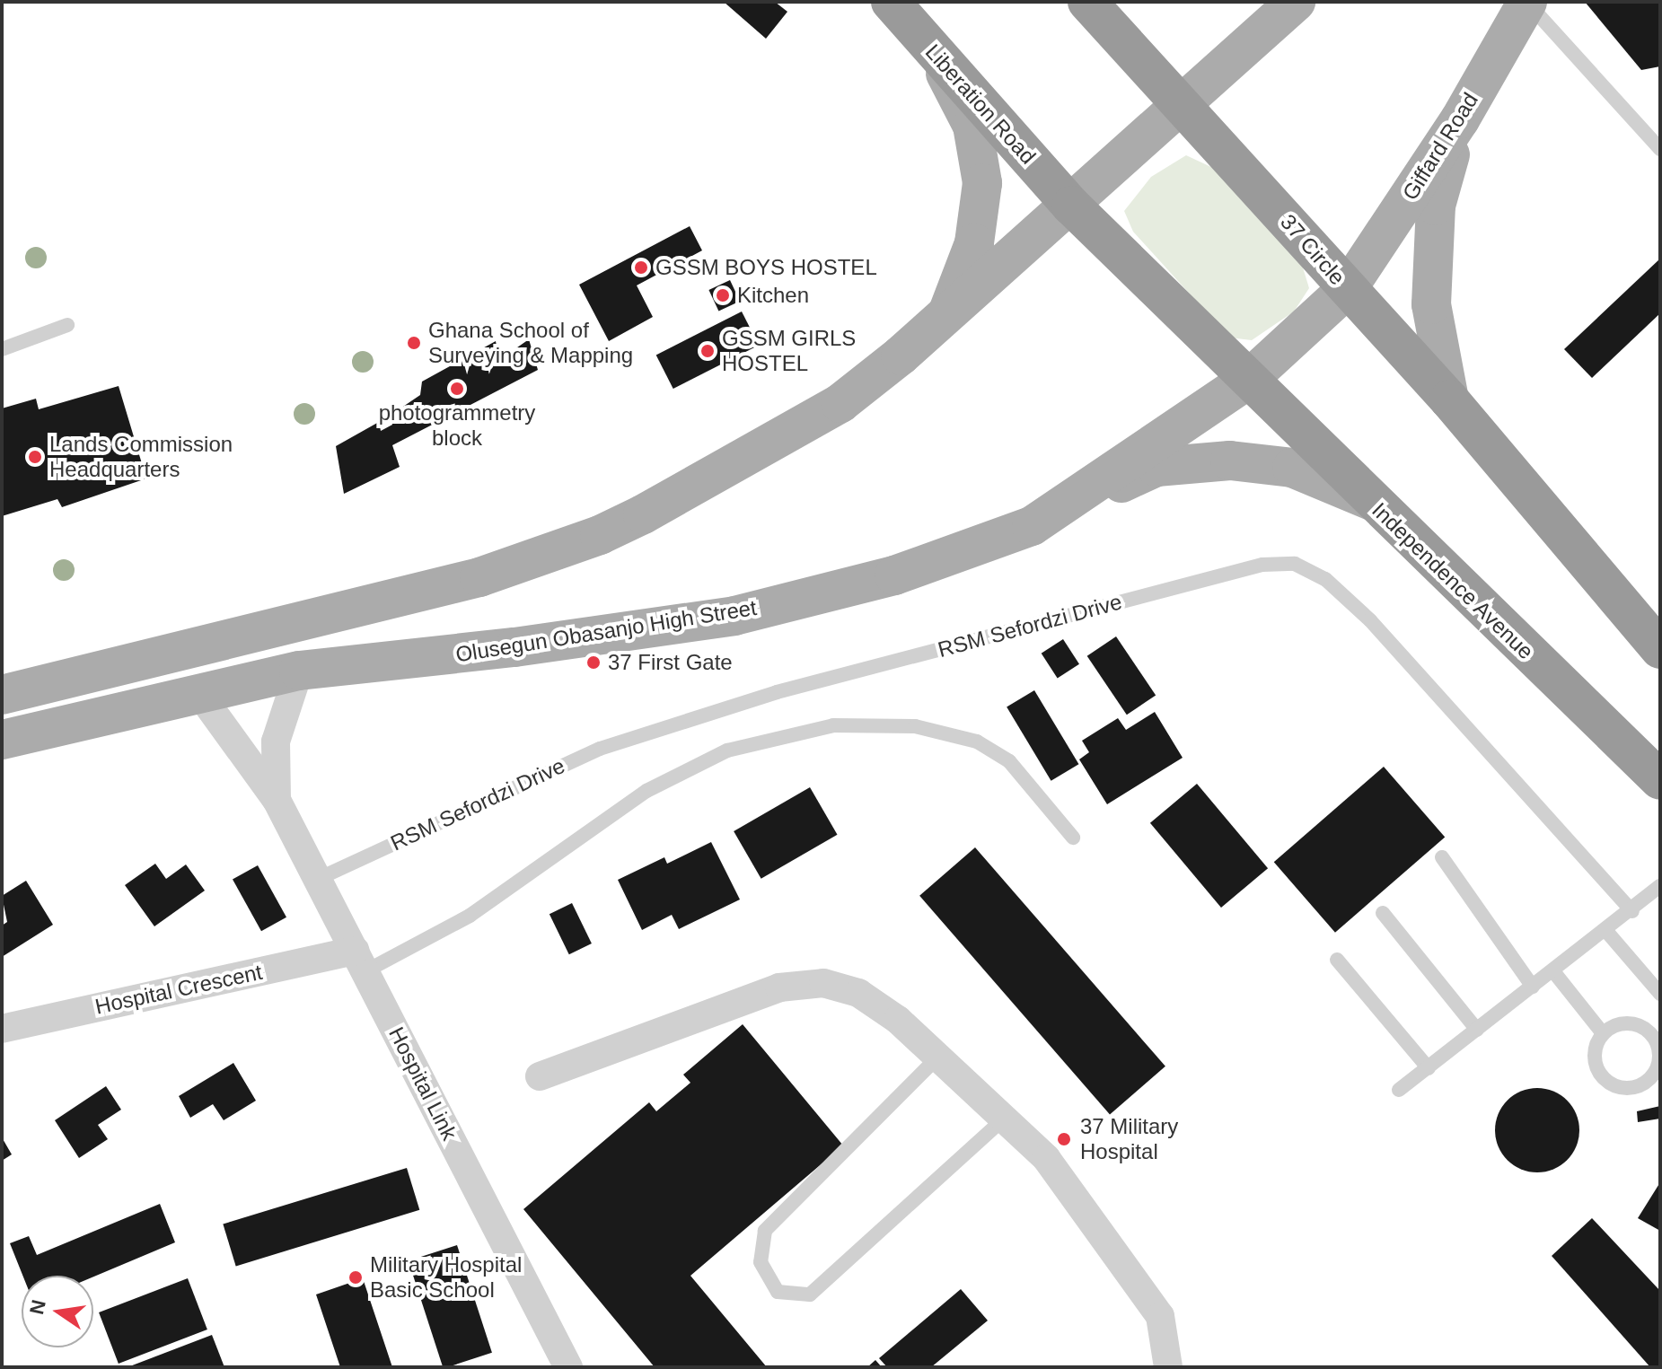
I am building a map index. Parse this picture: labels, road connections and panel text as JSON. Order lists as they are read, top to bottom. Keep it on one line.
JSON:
{"streets":{"highway":["Liberation Road","37 Circle","Independence Avenue"],"main road":["Giffard Road","Olusegun Obasanjo High Street"],"street":["Hospital Crescent","Hospital Link"],"lane":["RSM Sefordzi Drive"]},"crossings":[["Giffard Road","37 Circle"],["37 Circle","Independence Avenue"],["37 Circle","Olusegun Obasanjo High Street"],["Independence Avenue","Olusegun Obasanjo High Street"],["RSM Sefordzi Drive","Hospital Link"],["Olusegun Obasanjo High Street","Hospital Link"],["Hospital Crescent","Hospital Link"]],"places":["GSSM BOYS HOSTEL","Kitchen","Ghana School of Surveying & Mapping","GSSM GIRLS HOSTEL","photogrammetry block","Lands Commission Headquarters","37 First Gate","37 Military Hospital","Military Hospital Basic School"],"north":"left"}
